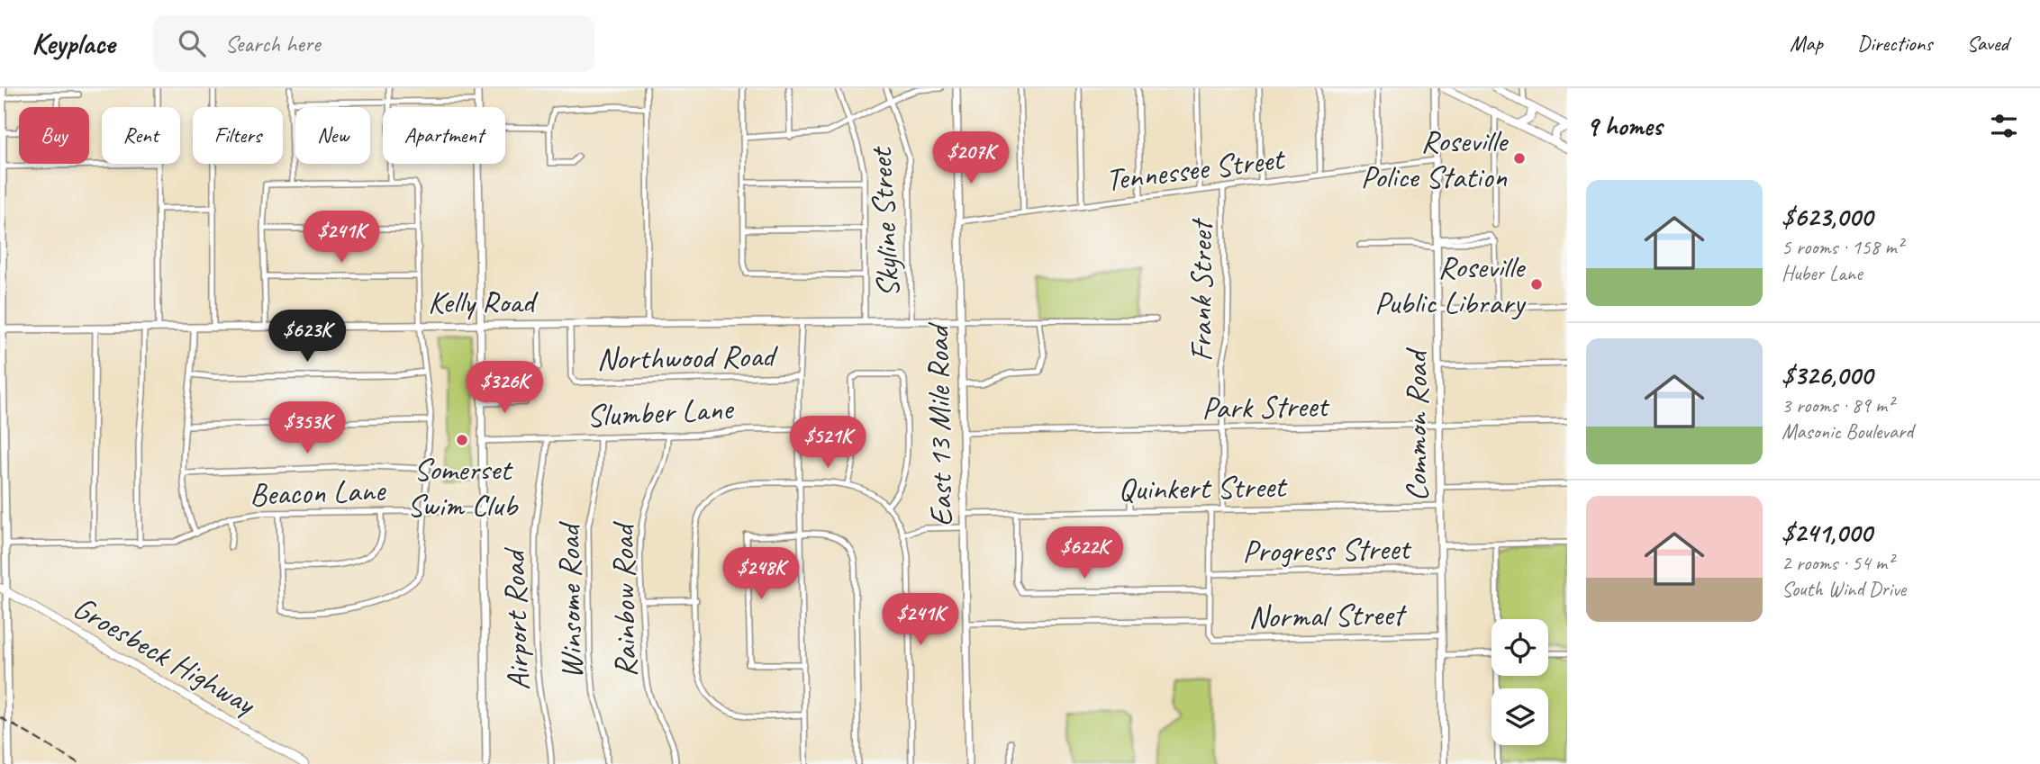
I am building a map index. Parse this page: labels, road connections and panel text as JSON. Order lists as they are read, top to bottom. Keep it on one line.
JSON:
{"streets":{"main road":["Groesbeck Highway"],"street":["Tennessee Street","Skyline Street","Frank Street","Kelly Road","Northwood Road","Park Street","Slumber Lane","East 13 Mile Road","Common Road","Quinkert Street","Beacon Lane","Progress Street","Rainbow Road","Winsome Road","Normal Street","Airport Road"]},"crossings":[["Tennessee Street","Frank Street"],["Tennessee Street","East 13 Mile Road"],["Tennessee Street","Common Road"],["Skyline Street","Kelly Road"],["Frank Street","Park Street"],["Frank Street","Quinkert Street"],["Kelly Road","Northwood Road"],["Kelly Road","East 13 Mile Road"],["Park Street","East 13 Mile Road"],["Park Street","Common Road"],["Slumber Lane","Rainbow Road"],["Slumber Lane","Winsome Road"],["Slumber Lane","Airport Road"],["East 13 Mile Road","Quinkert Street"],["East 13 Mile Road","Normal Street"],["Common Road","Quinkert Street"],["Common Road","Progress Street"],["Common Road","Normal Street"]],"places":["Roseville Police Station","Roseville Public Library","Somerset Swim Club"],"page":{"header":"Keyplace","search":"Search here","nav":["Map","Directions","Saved"],"heading":"9 homes","chip":["Buy","Rent","Filters","New","Apartment"],"price":["$207K","$241K","$623K","$326K","$353K","$521K","$622K","$248K","$241K"],"list":[{"name":"$623,000","note":"5 rooms · 158 m² · Huber Lane"},{"name":"$326,000","note":"3 rooms · 89 m² · Masonic Boulevard"},{"name":"$241,000","note":"2 rooms · 54 m² · South Wind Drive"}]}}
